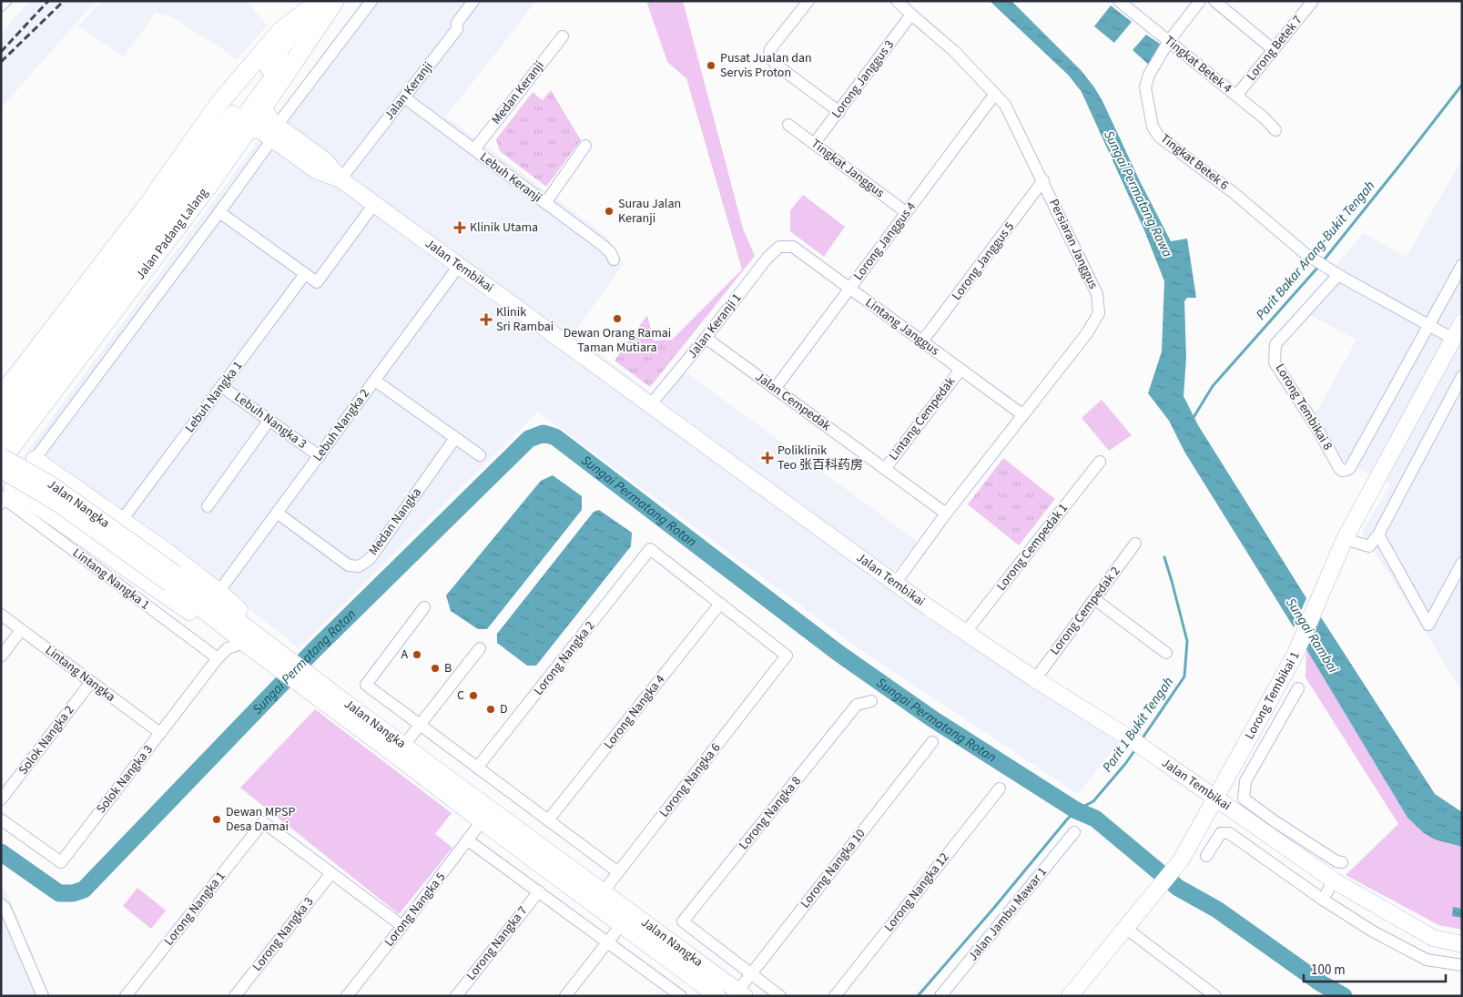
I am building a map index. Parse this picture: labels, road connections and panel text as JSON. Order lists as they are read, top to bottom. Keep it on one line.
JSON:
{"streets":{"main road":["Jalan Padang Lalang"],"street":["Lorong Betek 7","Tingkat Betek 4","Lorong Janggus 3","Jalan Keranji","Medan Keranji","Tingkat Betek 6","Tingkat Janggus","Lebuh Keranji","Lorong Janggus 4","Persiaran Janggus","Lorong Janggus 5","Jalan Tembikai","Jalan Keranji 1","Lintang Janggus","Lebuh Nangka 1","Jalan Cempedak","Lorong Tembikai 8","Lintang Cempedak","Lebuh Nangka 3","Lebuh Nangka 2","Jalan Nangka","Medan Nangka","Lorong Cempedak 1","Lintang Nangka 1","Lorong Cempedak 2","Lorong Nangka 2","Lintang Nangka","Lorong Tembikai 1","Lorong Nangka 4","Solok Nangka 2","Solok Nangka 3","Lorong Nangka 6","Lorong Nangka 8","Lorong Nangka 10","Lorong Nangka 12","Lorong Nangka 1","Lorong Nangka 5","Jalan Jambu Mawar 1","Lorong Nangka 3","Lorong Nangka 7"]},"crossings":[["Lorong Betek 7","Tingkat Betek 4"],["Tingkat Betek 4","Tingkat Betek 6"],["Lorong Janggus 3","Tingkat Janggus"],["Lorong Janggus 3","Persiaran Janggus"],["Jalan Keranji","Lebuh Keranji"],["Jalan Keranji","Jalan Tembikai"],["Medan Keranji","Lebuh Keranji"],["Tingkat Betek 6","Lorong Tembikai 8"],["Tingkat Betek 6","Lorong Tembikai 1"],["Tingkat Janggus","Lorong Janggus 4"],["Jalan Padang Lalang","Jalan Tembikai"],["Jalan Padang Lalang","Lintang Nangka 1"],["Lorong Janggus 4","Persiaran Janggus"],["Lorong Janggus 4","Lintang Janggus"],["Lorong Janggus 4","Jalan Cempedak"],["Persiaran Janggus","Lorong Janggus 5"],["Persiaran Janggus","Jalan Tembikai"],["Persiaran Janggus","Lintang Janggus"],["Persiaran Janggus","Jalan Cempedak"],["Lorong Janggus 5","Lintang Janggus"],["Jalan Tembikai","Jalan Keranji 1"],["Jalan Tembikai","Lebuh Nangka 2"],["Jalan Tembikai","Lorong Cempedak 1"],["Jalan Tembikai","Lorong Cempedak 2"],["Jalan Tembikai","Lorong Tembikai 1"],["Jalan Keranji 1","Lintang Janggus"],["Jalan Keranji 1","Jalan Cempedak"],["Lintang Janggus","Lintang Cempedak"],["Lebuh Nangka 1","Lebuh Nangka 3"],["Jalan Cempedak","Lintang Cempedak"],["Lebuh Nangka 3","Lebuh Nangka 2"],["Lebuh Nangka 2","Medan Nangka"],["Jalan Nangka","Solok Nangka 3"],["Jalan Nangka","Lorong Nangka 6"],["Jalan Nangka","Lorong Nangka 10"],["Jalan Nangka","Lorong Nangka 5"],["Lintang Nangka 1","Solok Nangka 3"],["Lorong Nangka 2","Lorong Nangka 4"],["Lorong Nangka 2","Lorong Nangka 6"],["Lintang Nangka","Solok Nangka 2"],["Lintang Nangka","Solok Nangka 3"],["Lorong Nangka 4","Lorong Nangka 6"],["Lorong Nangka 8","Lorong Nangka 10"],["Lorong Nangka 1","Lorong Nangka 3"]],"water":["Sungai Permatang Rawa","Parit Bakar Arang-Bukit Tengah","Sungai Permatang Rotan","Sungai Rambai","Parit 1 Bukit Tengah"],"places":{"other":["Pusat Jualan dan Servis Proton","Surau Jalan Keranji","Dewan Orang Ramai Taman Mutiara","A","B","C","D","Dewan MPSP Desa Damai"],"health":["Klinik Utama","Klinik Sri Rambai","Poliklinik Teo 张百科药房"]},"scale_bar":"100 m"}
